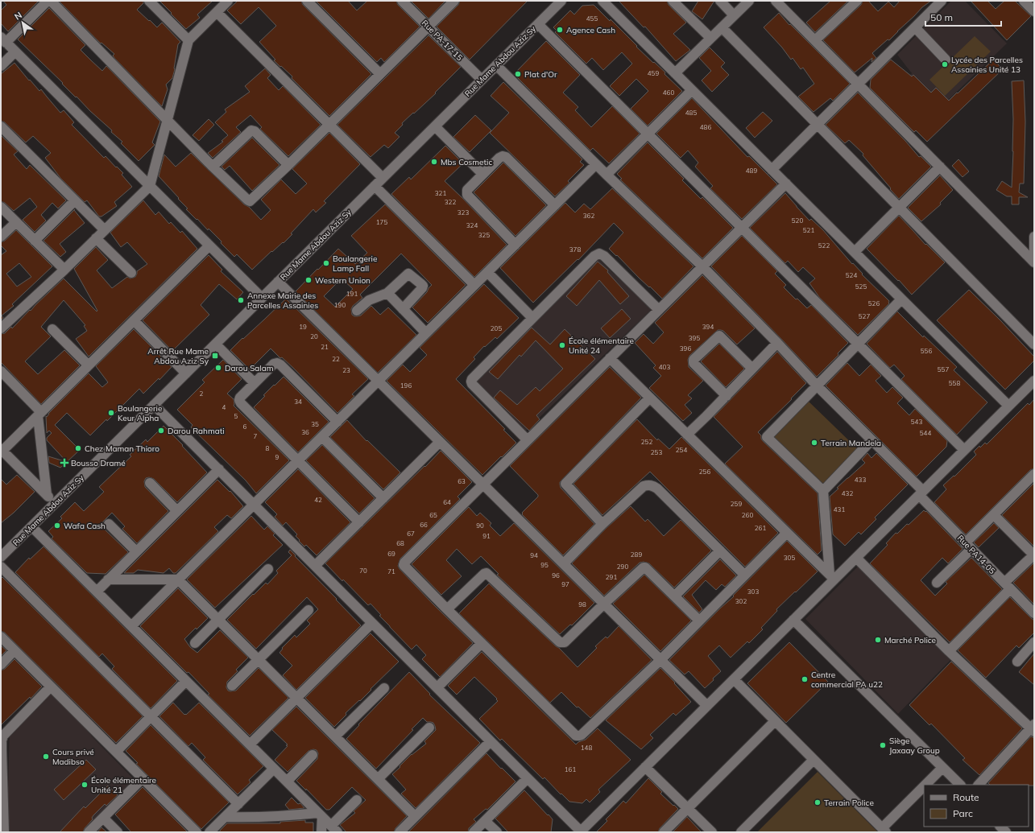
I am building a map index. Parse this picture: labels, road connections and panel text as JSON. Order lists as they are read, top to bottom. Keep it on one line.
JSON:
{"streets":{"street":["Rue PA-17-15","Rue Mame Abdou Aziz Sy","Rue PA14-05"]},"crossings":[["Rue PA-17-15","Rue Mame Abdou Aziz Sy"],["Rue Mame Abdou Aziz Sy","Rue PA14-05"]],"places":{"other":["Agence Cash","Lycée des Parcelles Assainies Unité 13","Plat d'Or","Mbs Cosmetic","Boulangerie Lamp Fall","Western Union","Annexe Mairie des Parcelles Assainies","École élémentaire Unité 24","Darou Salam","Boulangerie Keur Alpha","Darou Rahmati","Terrain Mandela","Chez Maman Thioro","Wafa Cash","Marché Police","Centre commercial PA u22","Siège Jaxaay Group","Cours privé Madibso","École élémentaire Unité 21","Terrain Police"],"transit":["Arrêt Rue Mame Abdou Aziz Sy"],"health":["Bousso Dramé"]},"house_numbers":["455","459","460","485","486","489","321","322","323","362","520","175","324","521","325","522","378","524","525","191","526","190","527","19","394","205","20","395","21","396","556","22","403","557","23","558","196","2","34","4","5","543","35","6","36","544","7","252","8","254","253","9","256","433","63","432","42","64","259","431","65","260","66","90","261","67","91","68","69","289","94","305","95","290","70","71","96","291","97","303","302","98","148","161"],"legend":["Route","Parc"],"scale_bar":"50 m","north":"top left"}
